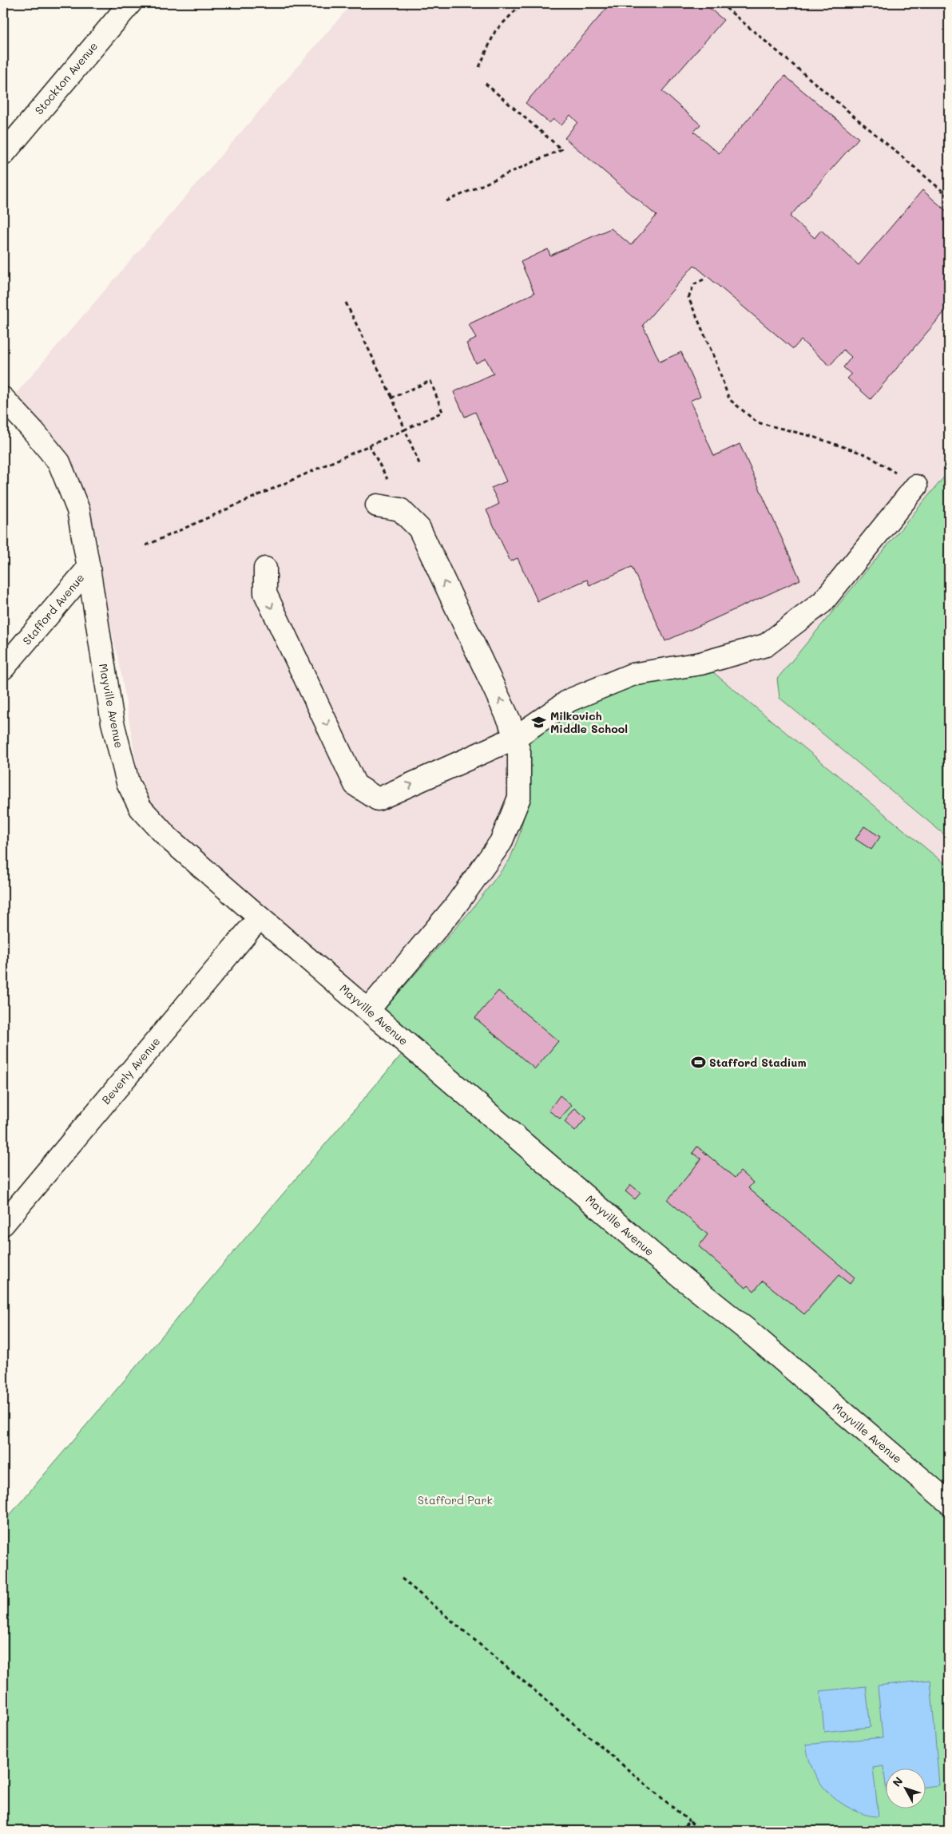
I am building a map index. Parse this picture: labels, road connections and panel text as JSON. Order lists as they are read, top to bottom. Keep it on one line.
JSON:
{"streets":{"street":["Stockton Avenue","Stafford Avenue","Mayville Avenue","Beverly Avenue"]},"crossings":[["Stafford Avenue","Mayville Avenue"],["Mayville Avenue","Beverly Avenue"]],"parks":["Stafford Park"],"places":{"school or university":["Milkovich Middle School"],"sports":["Stafford Stadium"]},"north":"top left"}
